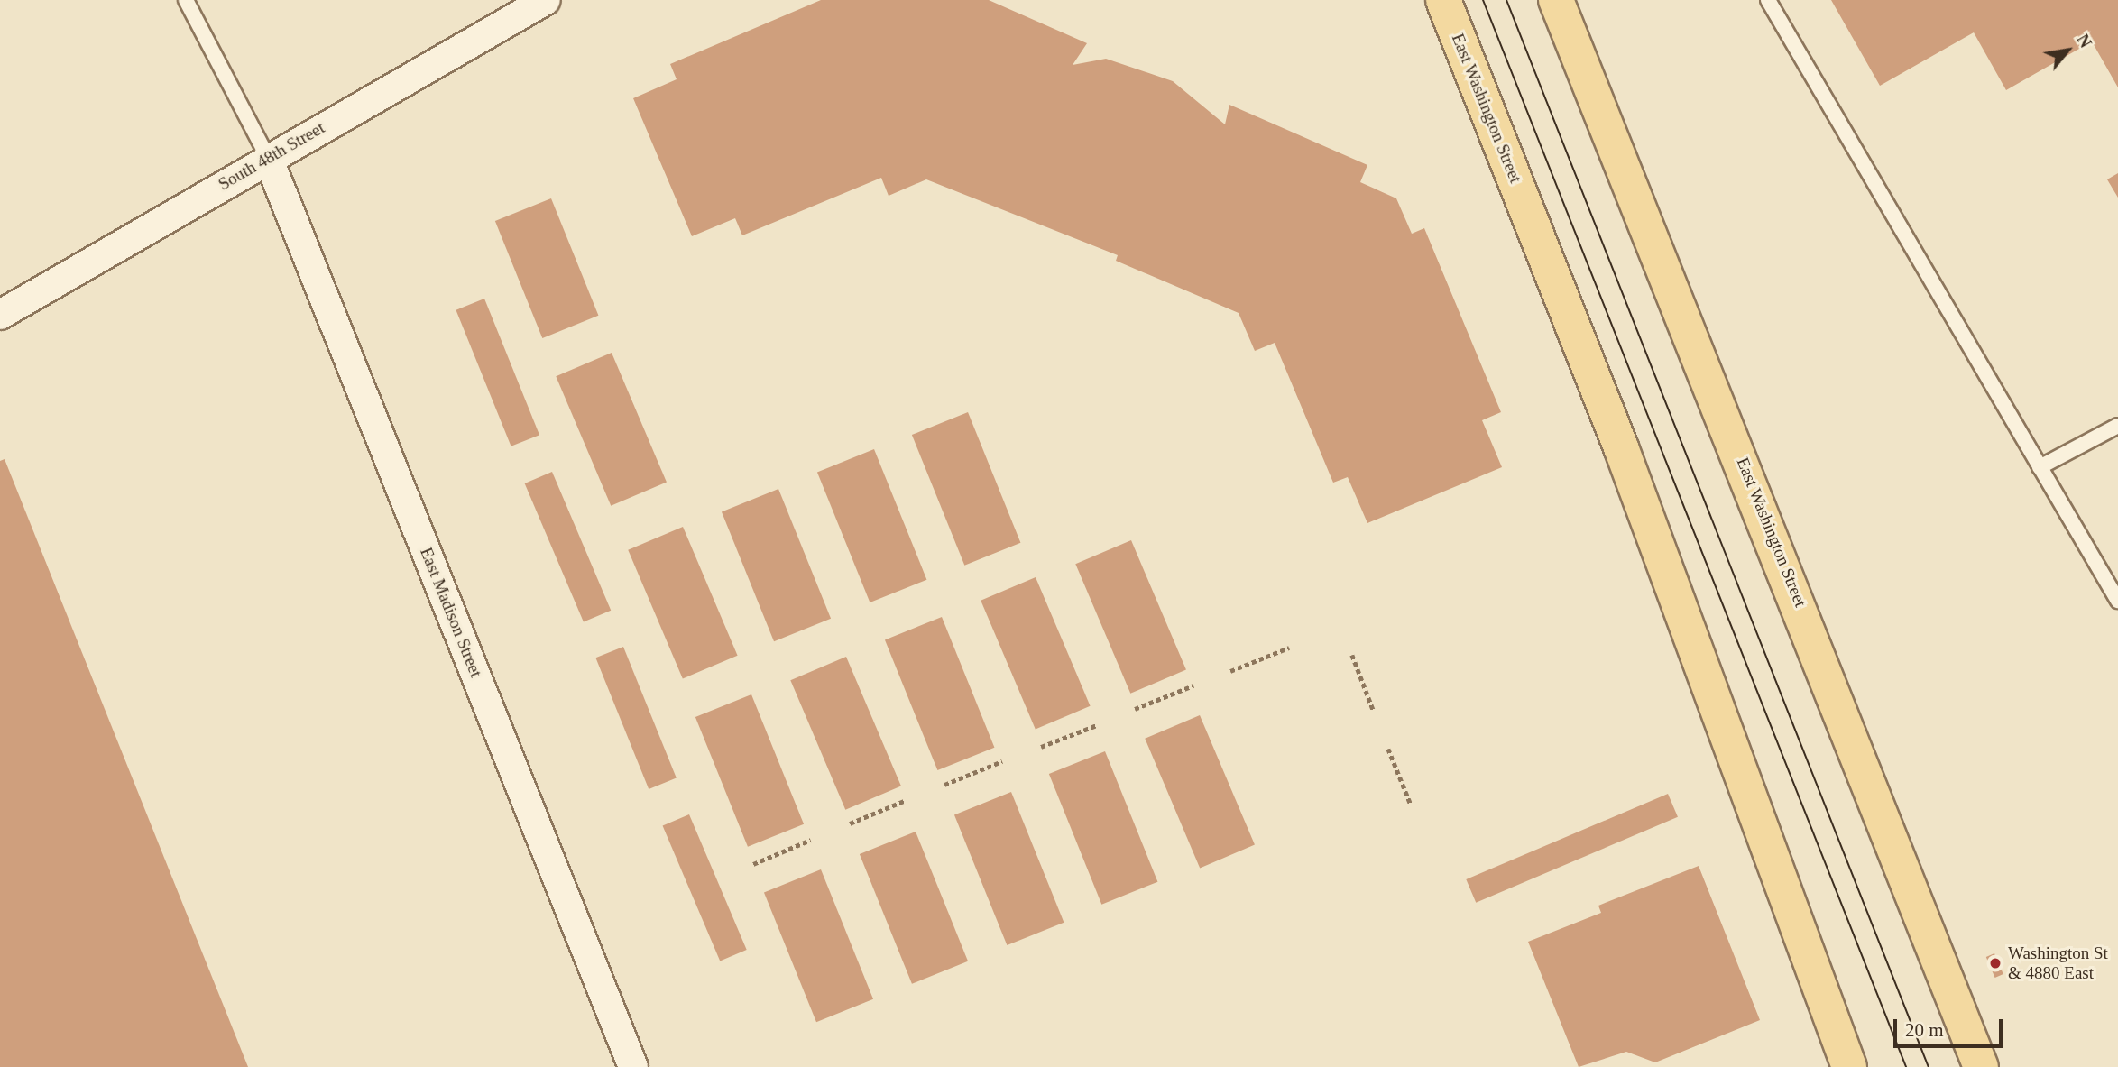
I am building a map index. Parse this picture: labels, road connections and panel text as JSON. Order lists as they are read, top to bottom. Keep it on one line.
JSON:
{"streets":{"main road":["East Washington Street"],"street":["South 48th Street","East Madison Street"]},"crossings":[["South 48th Street","East Madison Street"]],"places":["Washington St & 4880 East"],"scale_bar":"20 m","north":"top right"}
